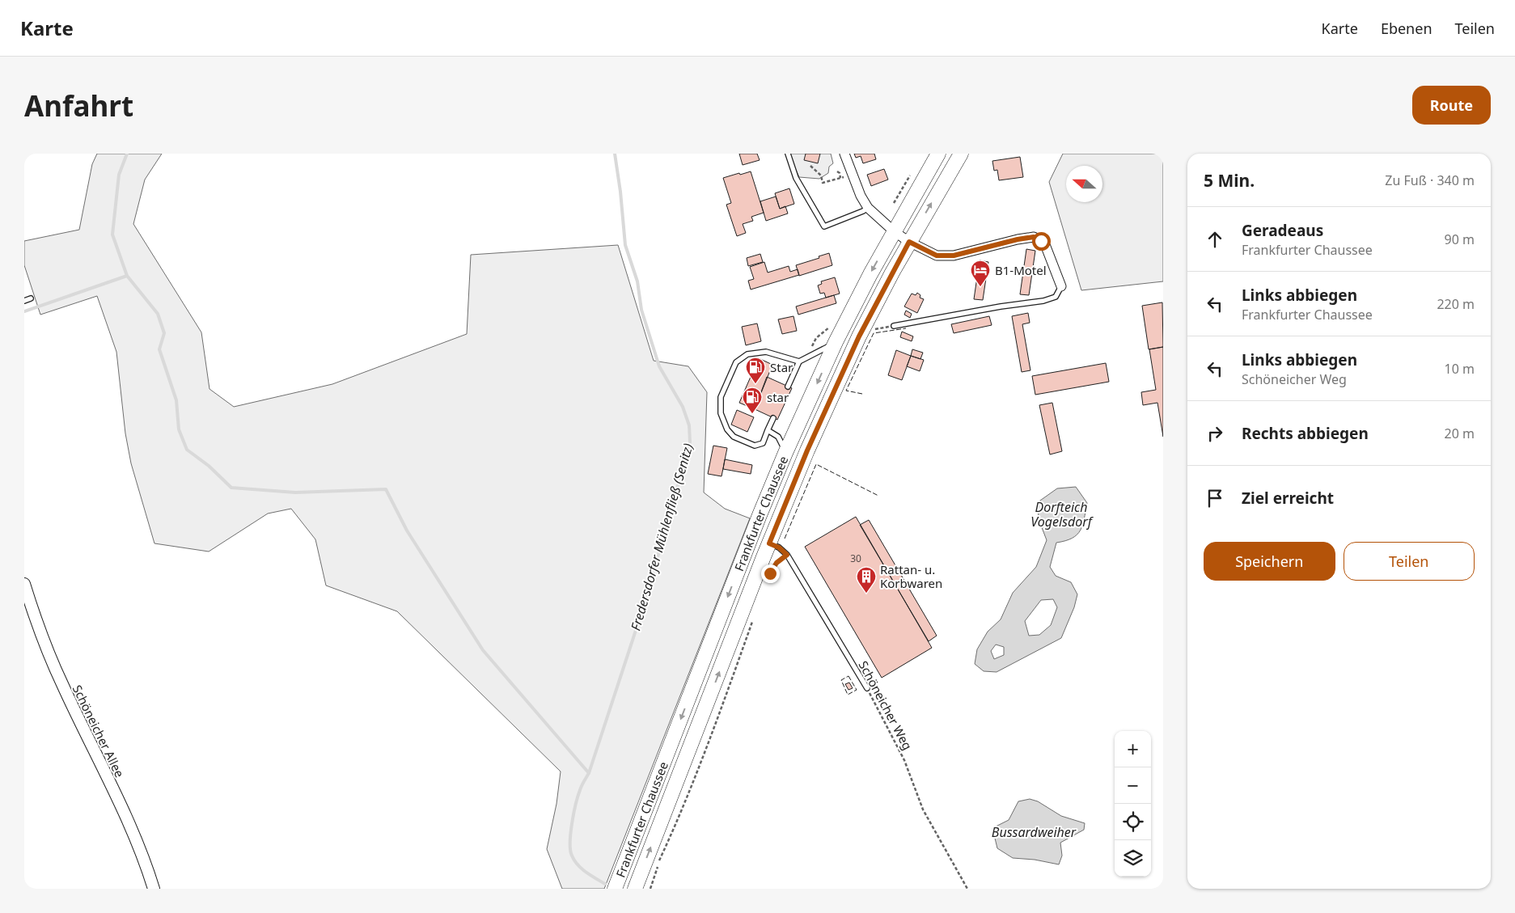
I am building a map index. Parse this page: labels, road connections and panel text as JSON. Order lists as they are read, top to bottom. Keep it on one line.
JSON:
{"streets":{"main road":["Frankfurter Chaussee"],"street":["Schöneicher Allee"],"lane":["Schöneicher Weg"]},"crossings":[["Frankfurter Chaussee","Schöneicher Weg"]],"water":["Dorfteich Vogelsdorf","Fredersdorfer Mühlenfließ (Senitz)","Bussardweiher"],"places":{"hotel":["B1-Motel"],"fuel station":["Star","star"],"building":["Rattan- u. Korbwaren"]},"house_numbers":["30"],"north":"left","page":{"header":"Karte","nav":["Karte","Ebenen","Teilen"],"buttons":["Route",["Speichern","Teilen"]],"title":"Anfahrt","heading":["5 Min.","Zu Fuß · 340 m"],"list":[["Geradeaus","Frankfurter Chaussee","90 m"],["Links abbiegen","Frankfurter Chaussee","220 m"],["Links abbiegen","Schöneicher Weg","10 m"],["Rechts abbiegen","20 m"],"Ziel erreicht"],"map_buttons":["+","−"]}}
